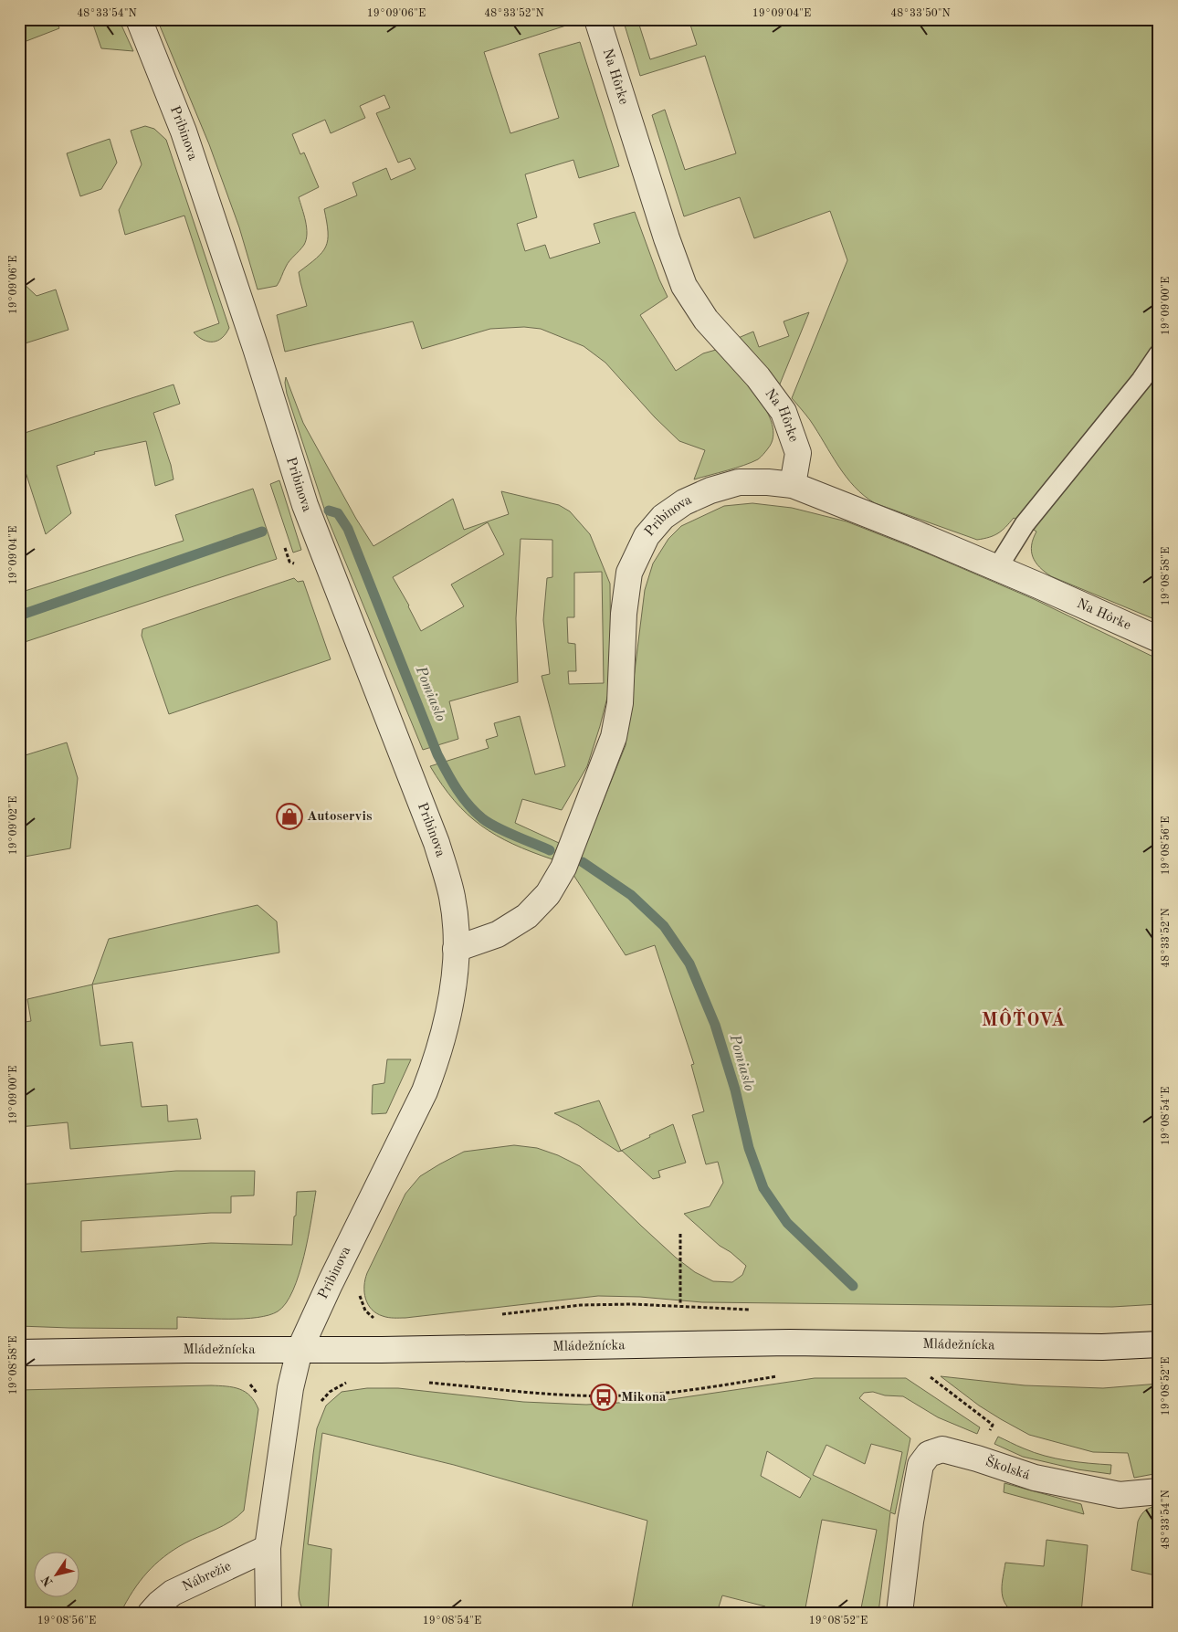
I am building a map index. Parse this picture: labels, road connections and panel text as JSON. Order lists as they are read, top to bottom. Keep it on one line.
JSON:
{"streets":{"street":["Na Hôrke","Pribinova","Mládežnícka","Školská","Nábrežie"]},"crossings":[["Na Hôrke","Pribinova"],["Pribinova","Mládežnícka"],["Pribinova","Nábrežie"]],"districts":["MÔŤOVÁ"],"water":["Pomiaslo"],"places":{"shop":["Autoservis"],"bus stop":["Mikona"]},"north":"bottom left","coordinates":["48°33'54\"N","19°09'06\"E","48°33'52\"N","19°09'04\"E","48°33'50\"N","19°09'00\"E","19°08'58\"E","19°09'02\"E","19°08'56\"E","19°08'54\"E","19°08'52\"E"]}
